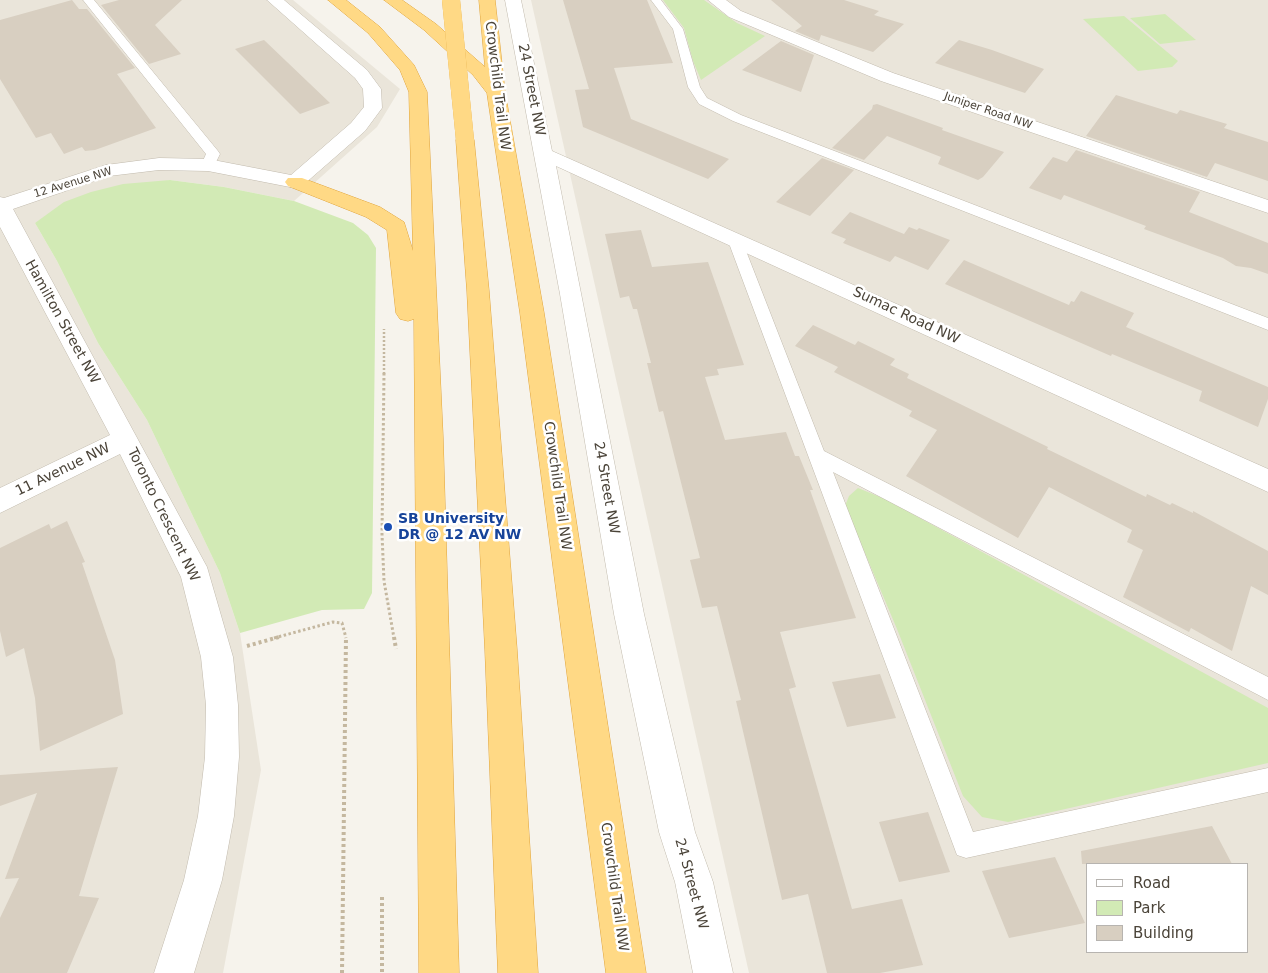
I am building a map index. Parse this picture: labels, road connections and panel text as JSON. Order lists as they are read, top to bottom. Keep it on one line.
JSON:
{"streets":{"highway":["Crowchild Trail NW"],"street":["24 Street NW","Juniper Road NW","12 Avenue NW","Sumac Road NW","Hamilton Street NW","11 Avenue NW","Toronto Crescent NW"]},"crossings":[["24 Street NW","Sumac Road NW"],["12 Avenue NW","Hamilton Street NW"],["Hamilton Street NW","11 Avenue NW"],["Hamilton Street NW","Toronto Crescent NW"],["11 Avenue NW","Toronto Crescent NW"]],"places":["SB University DR @ 12 AV NW"],"legend":["Road","Park","Building"]}
